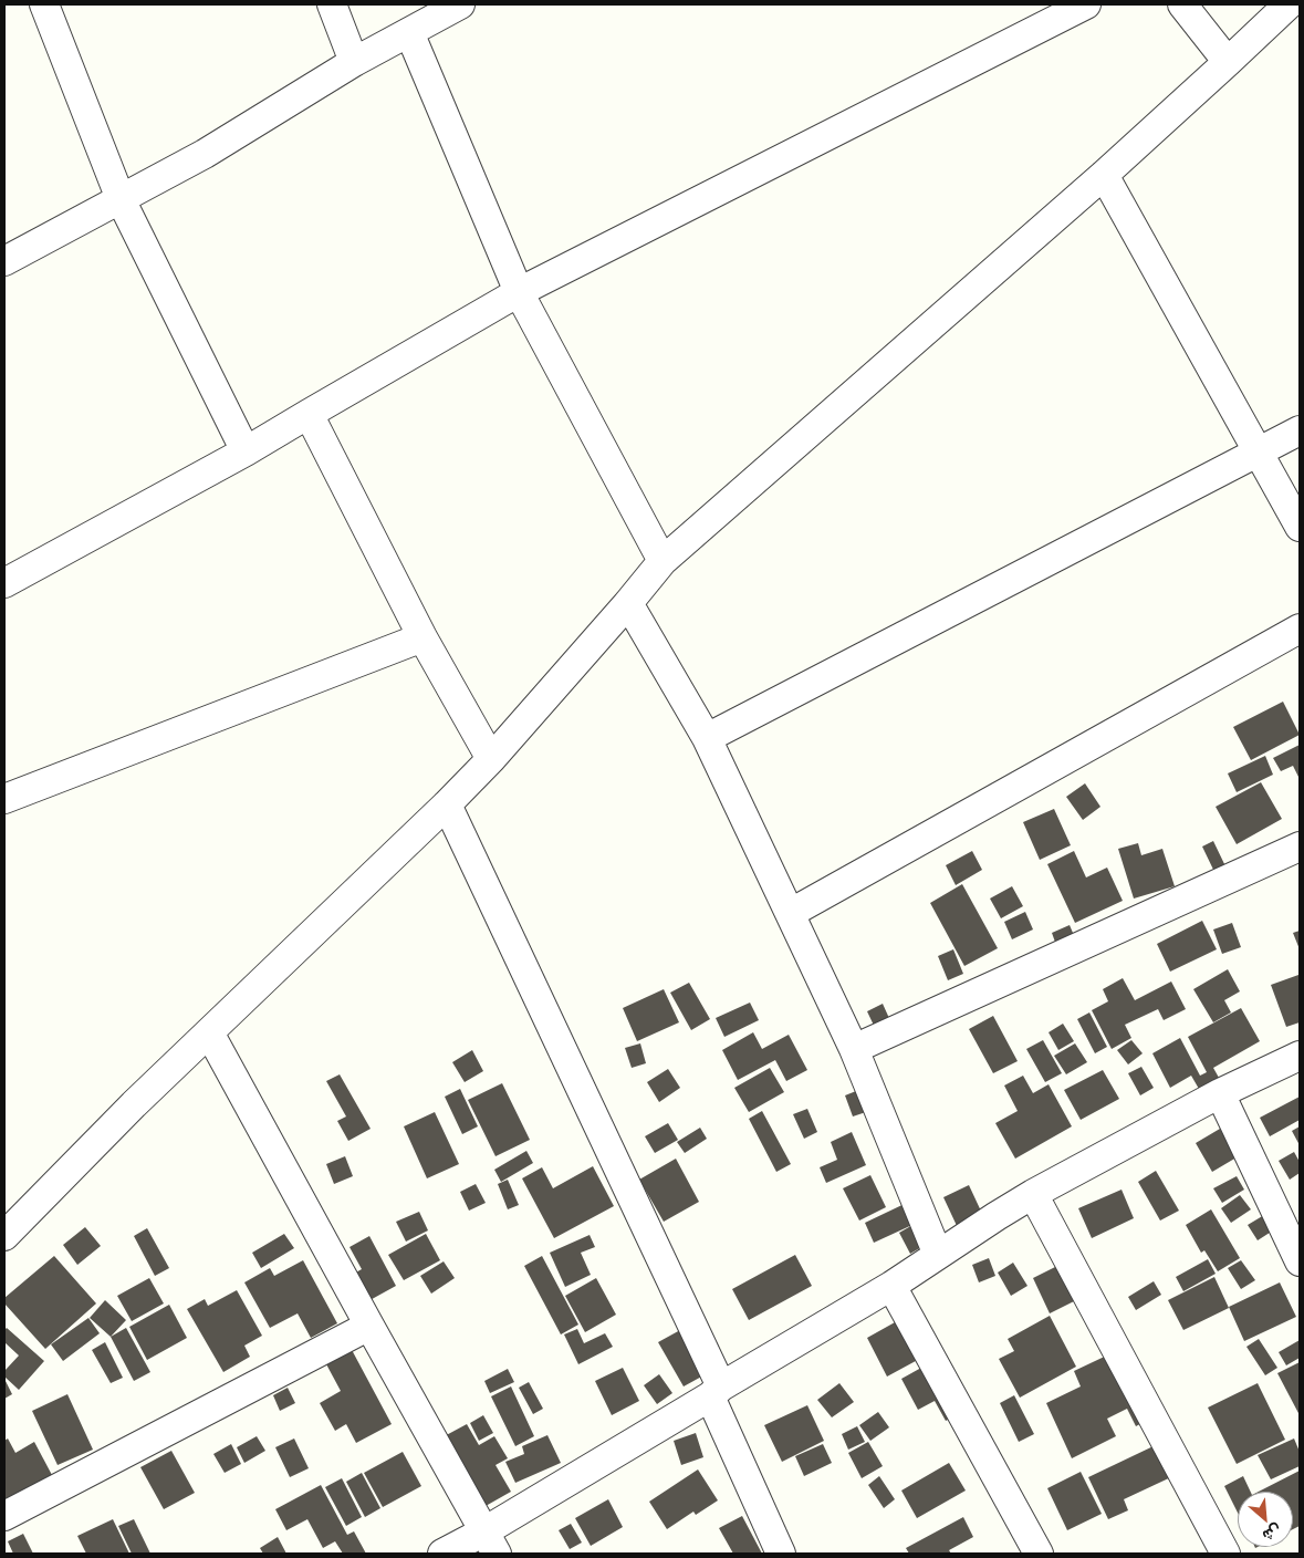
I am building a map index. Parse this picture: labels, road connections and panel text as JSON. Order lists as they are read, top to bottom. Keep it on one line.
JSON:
{"north":"bottom right"}
